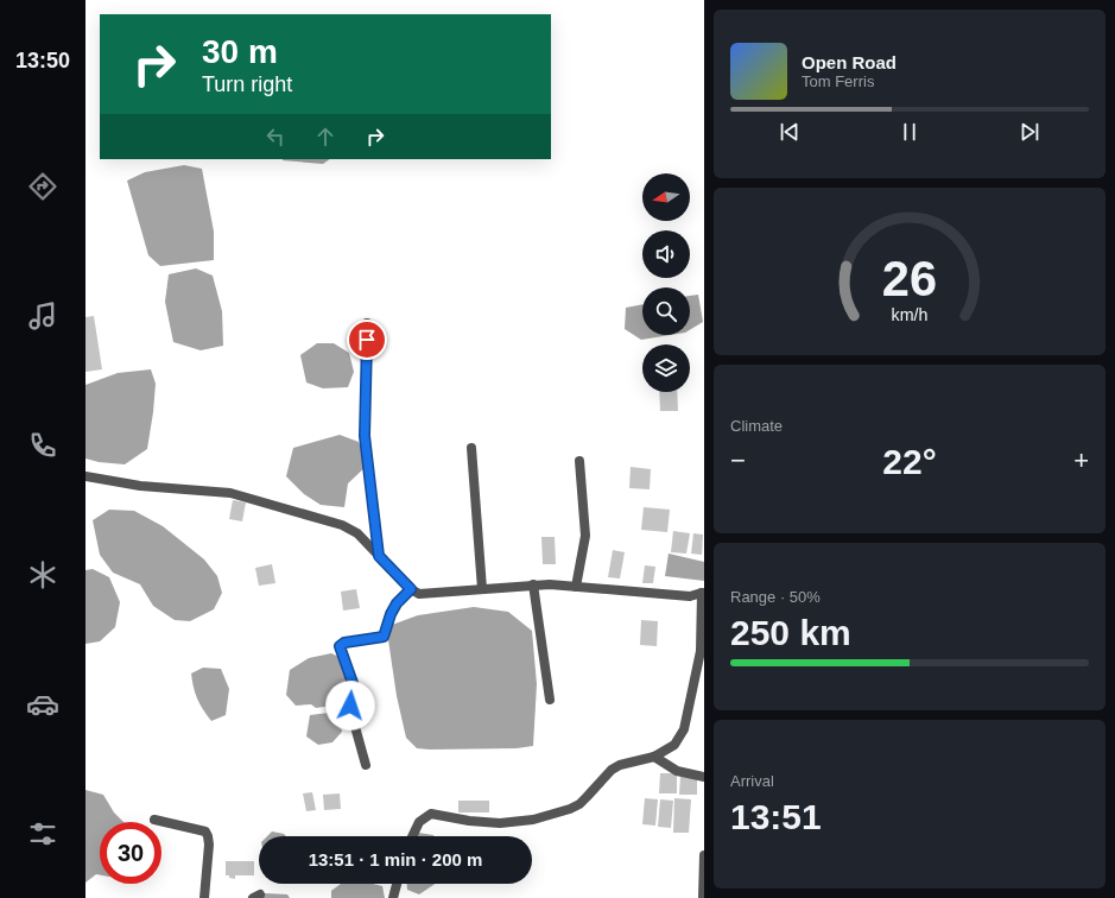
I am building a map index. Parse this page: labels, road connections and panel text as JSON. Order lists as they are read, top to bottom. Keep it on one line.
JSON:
{"north":"left","page":{"tabs":"13:50","turn":["30 m","Turn right"],"song":["Open Road","Tom Ferris"],"tile":["Climate",["Range · 50%","250 km"],["Arrival","13:51"]],"heat":["−","22°","+"],"limit":"30","trip":"13:51 · 1 min · 200 m","gauge":["26","km/h"]}}
